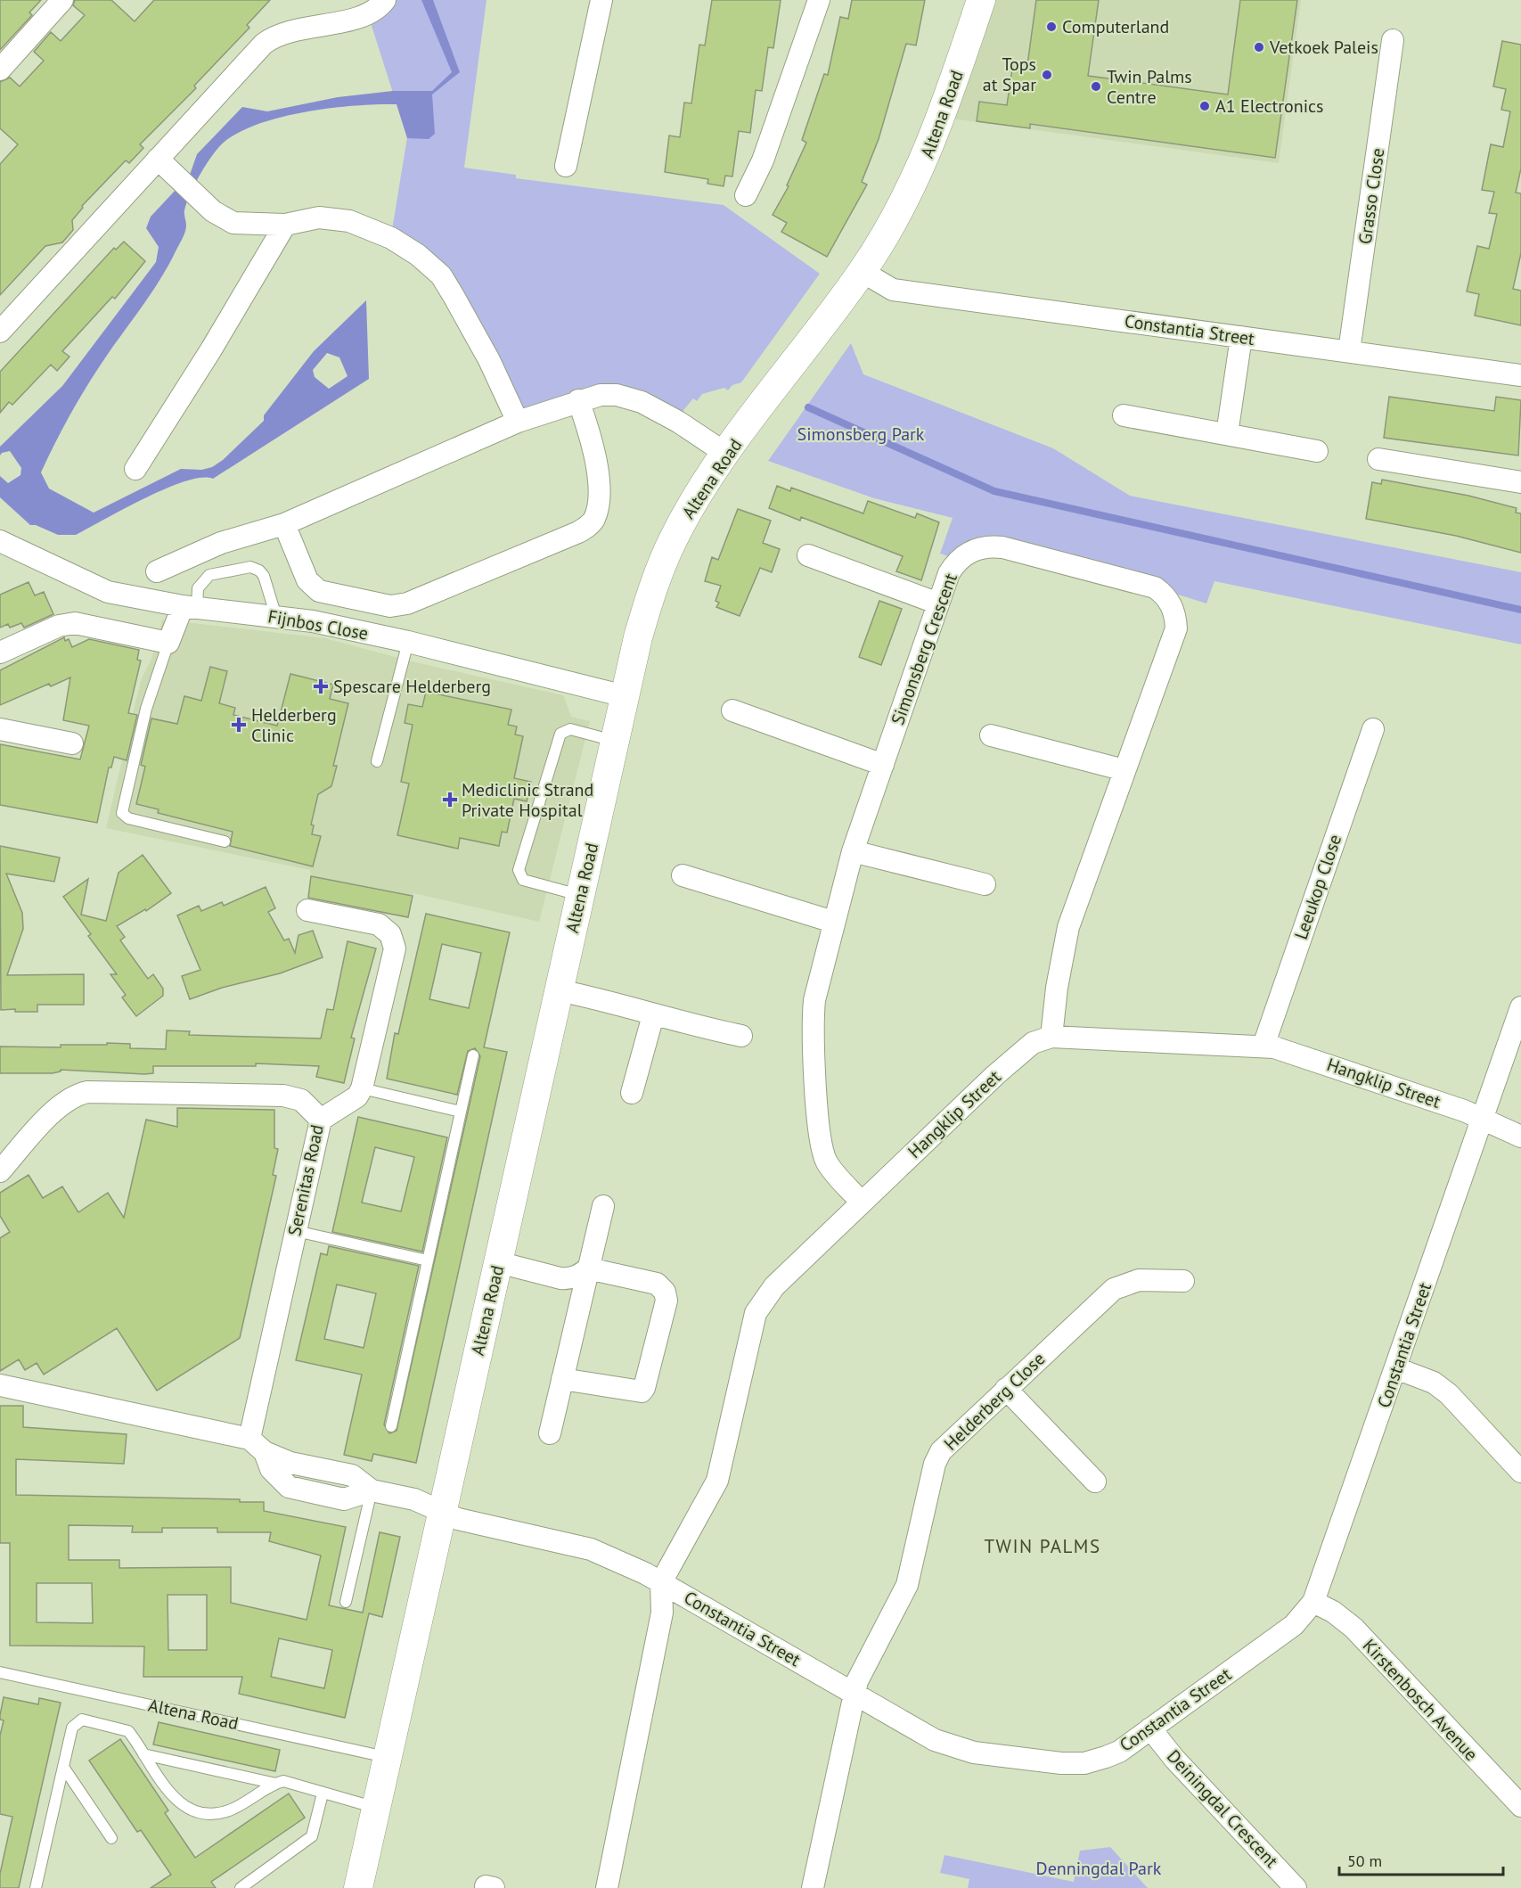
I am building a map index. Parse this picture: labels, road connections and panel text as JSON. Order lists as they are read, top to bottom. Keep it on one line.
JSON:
{"streets":{"street":["Altena Road","Grasso Close","Constantia Street","Fijnbos Close","Simonsberg Crescent","Leeukop Close","Hangklip Street","Serenitas Road","Helderberg Close","Kirstenbosch Avenue","Deiningdal Crescent"]},"crossings":[["Altena Road","Constantia Street"],["Altena Road","Fijnbos Close"],["Grasso Close","Constantia Street"],["Constantia Street","Hangklip Street"],["Constantia Street","Helderberg Close"],["Constantia Street","Kirstenbosch Avenue"],["Constantia Street","Deiningdal Crescent"],["Simonsberg Crescent","Hangklip Street"],["Leeukop Close","Hangklip Street"]],"districts":["TWIN PALMS"],"parks":["Simonsberg Park","Denningdal Park"],"places":{"other":["Computerland","Vetkoek Paleis","Tops at Spar","Twin Palms Centre","A1 Electronics"],"health":["Spescare Helderberg","Helderberg Clinic","Mediclinic Strand Private Hospital"]},"scale_bar":"50 m"}
